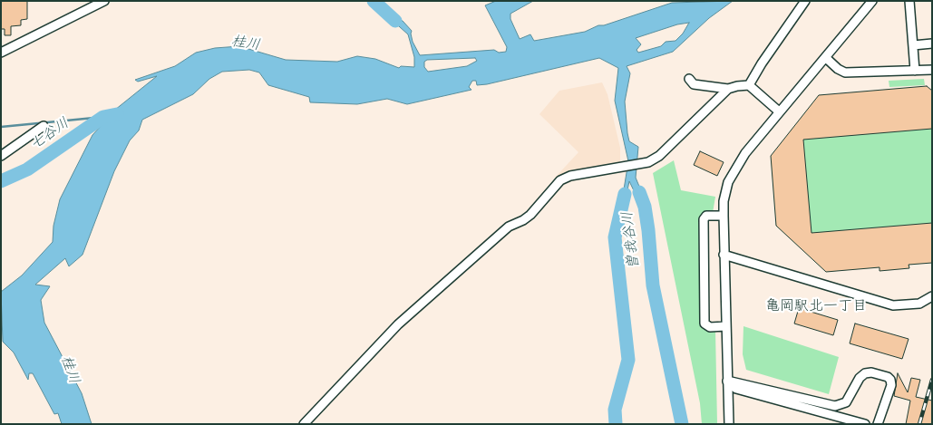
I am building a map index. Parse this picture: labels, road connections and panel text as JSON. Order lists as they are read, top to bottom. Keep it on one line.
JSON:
{"districts":["亀岡駅北一丁目"],"water":["桂川","七谷川","曽我谷川"]}
